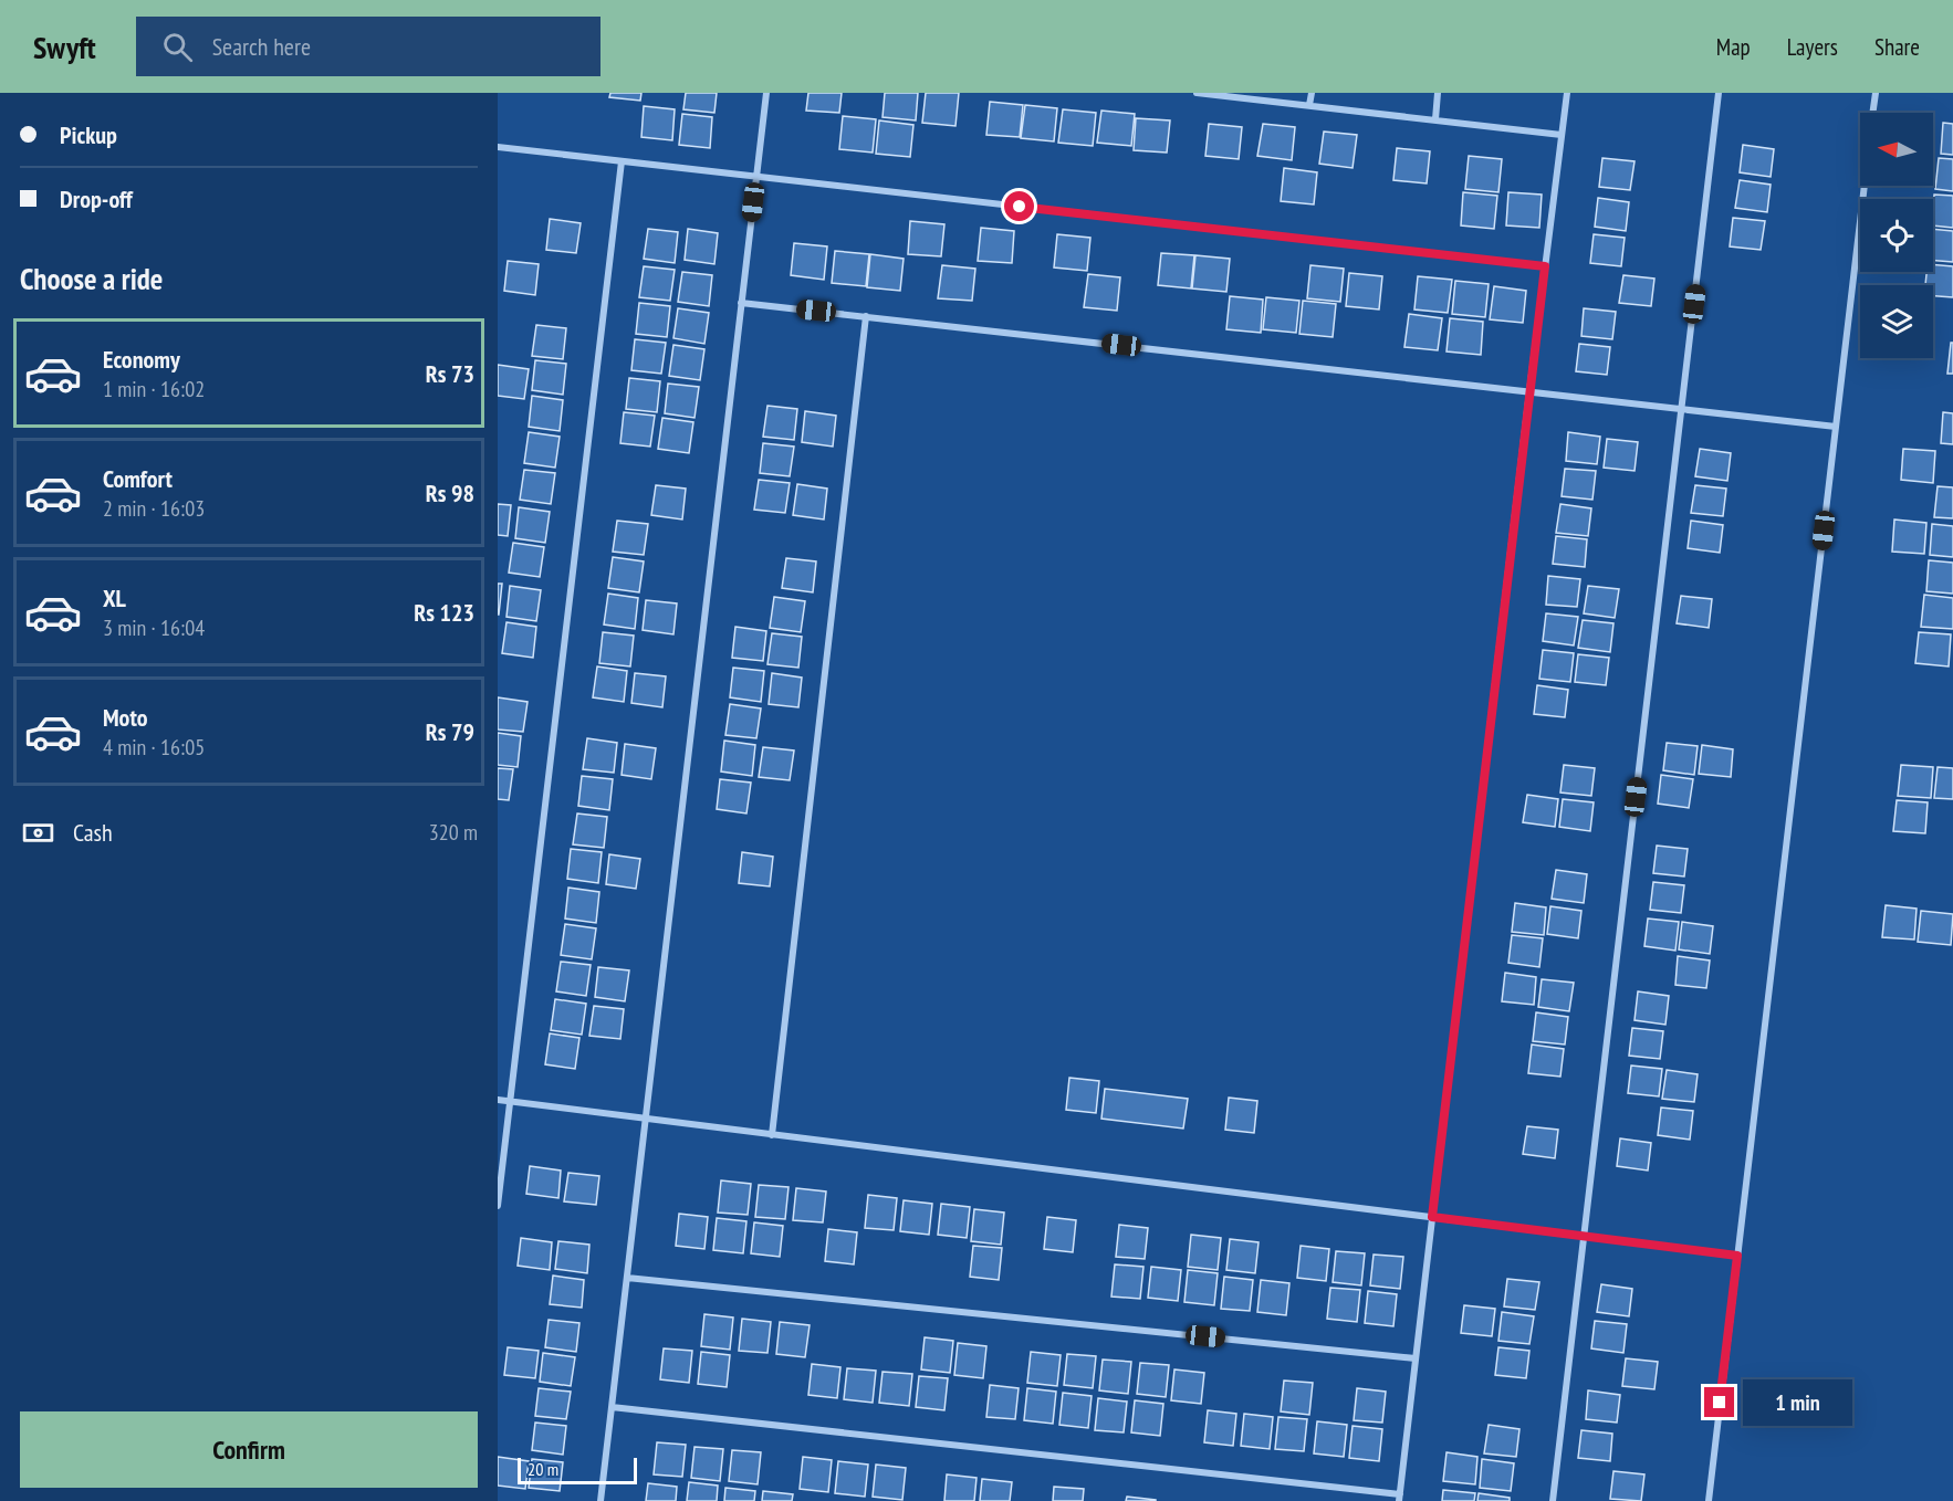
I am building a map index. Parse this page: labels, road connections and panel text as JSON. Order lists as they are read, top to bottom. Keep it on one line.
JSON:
{"scale_bar":"20 m","north":"left","page":{"header":"Swyft","search":"Search here","nav":["Map","Layers","Share"],"banner":["Pickup","Drop-off"],"heading":"Choose a ride","list":[{"name":"Economy","note":"1 min · 16:02","value":"Rs 73"},{"name":"Comfort","note":"2 min · 16:03","value":"Rs 98"},{"name":"XL","note":"3 min · 16:04","value":"Rs 123"},{"name":"Moto","note":"4 min · 16:05","value":"Rs 79"}],"pay":["Cash","320 m"],"bubble":"1 min","buttons":"Confirm","scale":"20 m"}}
